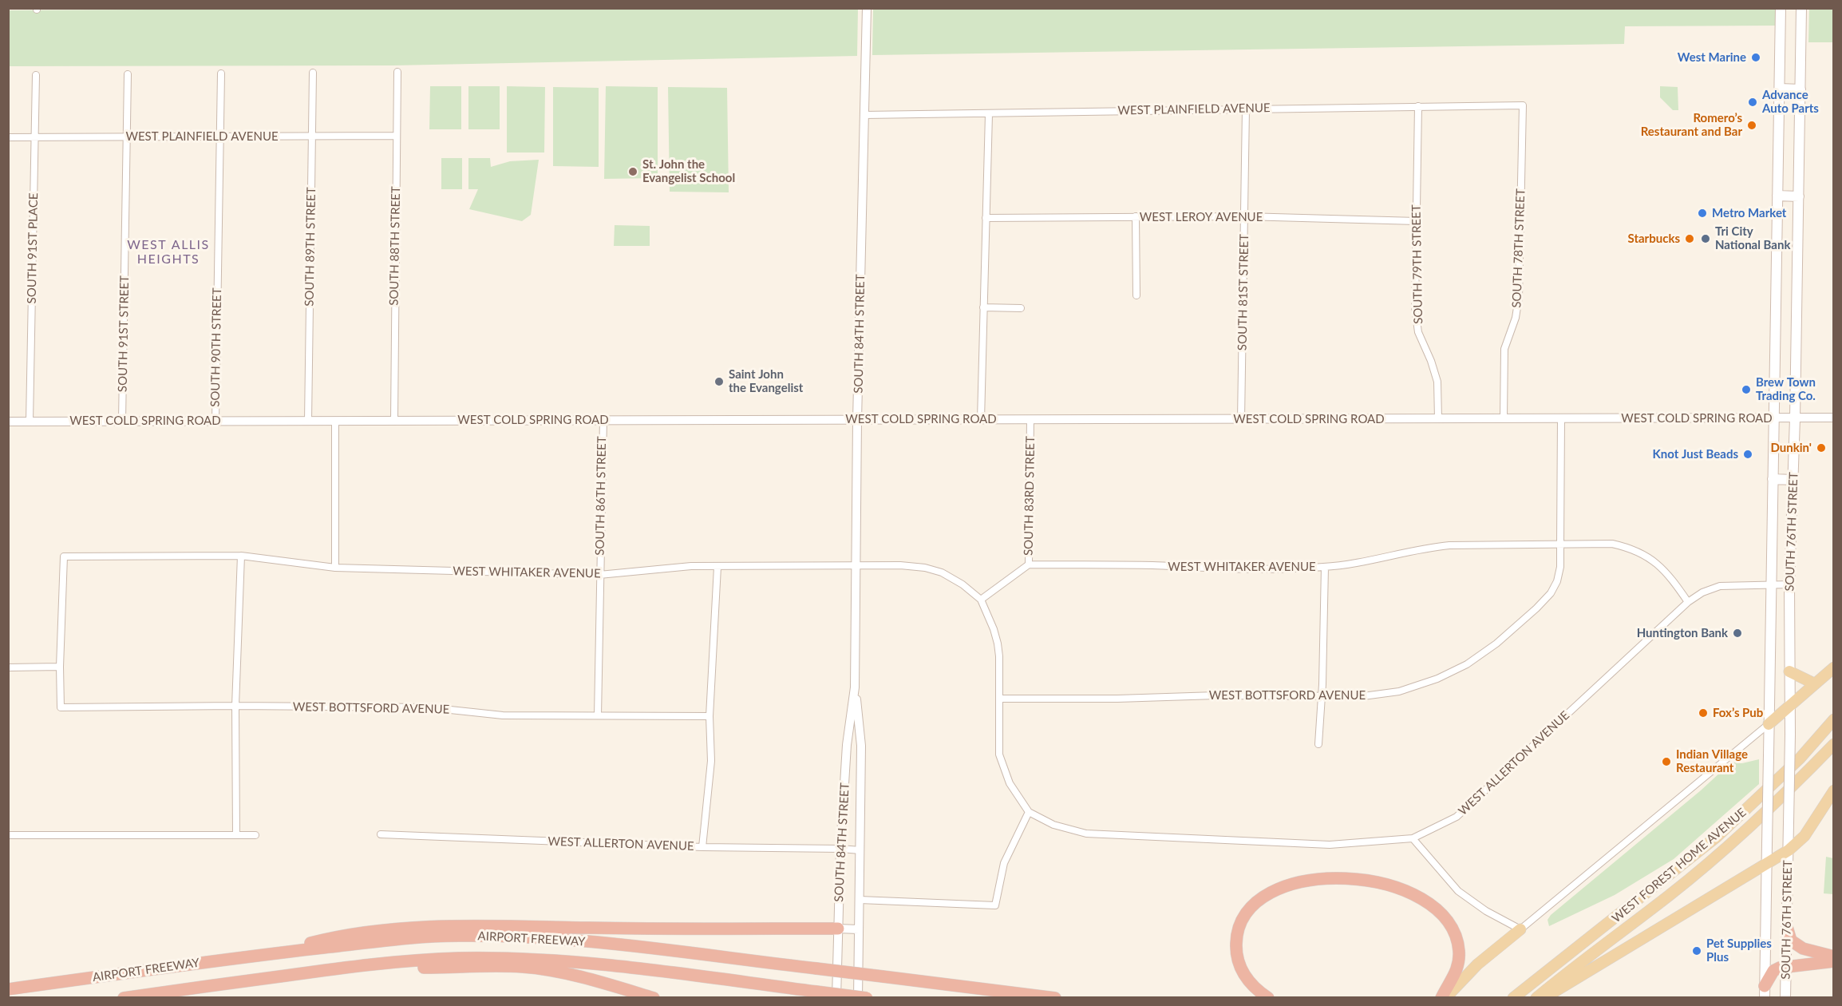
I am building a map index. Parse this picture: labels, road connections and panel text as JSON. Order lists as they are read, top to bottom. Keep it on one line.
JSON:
{"streets":{"highway":["AIRPORT FREEWAY"],"main road":["SOUTH 76TH STREET","WEST FOREST HOME AVENUE"],"street":["WEST PLAINFIELD AVENUE","WEST LEROY AVENUE","SOUTH 88TH STREET","SOUTH 89TH STREET","SOUTH 91ST PLACE","SOUTH 78TH STREET","SOUTH 79TH STREET","SOUTH 81ST STREET","SOUTH 91ST STREET","SOUTH 84TH STREET","SOUTH 90TH STREET","WEST COLD SPRING ROAD","SOUTH 86TH STREET","SOUTH 83RD STREET","WEST WHITAKER AVENUE","WEST BOTTSFORD AVENUE","WEST ALLERTON AVENUE"]},"crossings":[["WEST PLAINFIELD AVENUE","SOUTH 88TH STREET"],["WEST PLAINFIELD AVENUE","SOUTH 89TH STREET"],["WEST PLAINFIELD AVENUE","SOUTH 91ST PLACE"],["WEST PLAINFIELD AVENUE","SOUTH 78TH STREET"],["WEST PLAINFIELD AVENUE","SOUTH 79TH STREET"],["WEST PLAINFIELD AVENUE","SOUTH 81ST STREET"],["WEST PLAINFIELD AVENUE","SOUTH 91ST STREET"],["WEST PLAINFIELD AVENUE","SOUTH 84TH STREET"],["WEST PLAINFIELD AVENUE","SOUTH 90TH STREET"],["WEST LEROY AVENUE","SOUTH 79TH STREET"],["WEST LEROY AVENUE","SOUTH 81ST STREET"],["SOUTH 88TH STREET","WEST COLD SPRING ROAD"],["SOUTH 89TH STREET","WEST COLD SPRING ROAD"],["SOUTH 91ST PLACE","WEST COLD SPRING ROAD"],["SOUTH 78TH STREET","WEST COLD SPRING ROAD"],["SOUTH 79TH STREET","WEST COLD SPRING ROAD"],["SOUTH 81ST STREET","WEST COLD SPRING ROAD"],["SOUTH 91ST STREET","WEST COLD SPRING ROAD"],["SOUTH 84TH STREET","WEST COLD SPRING ROAD"],["SOUTH 84TH STREET","WEST WHITAKER AVENUE"],["SOUTH 84TH STREET","WEST ALLERTON AVENUE"],["SOUTH 90TH STREET","WEST COLD SPRING ROAD"],["WEST COLD SPRING ROAD","SOUTH 86TH STREET"],["WEST COLD SPRING ROAD","SOUTH 83RD STREET"],["WEST COLD SPRING ROAD","SOUTH 76TH STREET"],["SOUTH 86TH STREET","WEST WHITAKER AVENUE"],["SOUTH 86TH STREET","WEST BOTTSFORD AVENUE"],["SOUTH 83RD STREET","WEST WHITAKER AVENUE"],["SOUTH 76TH STREET","WEST ALLERTON AVENUE"],["WEST WHITAKER AVENUE","WEST BOTTSFORD AVENUE"],["WEST WHITAKER AVENUE","WEST ALLERTON AVENUE"]],"districts":["WEST ALLIS HEIGHTS"],"places":["West Marine","Advance Auto Parts","Romero’s Restaurant and Bar","St. John the Evangelist School","Metro Market","Starbucks","Tri City National Bank","Saint John the Evangelist","Brew Town Trading Co.","Dunkin'","Knot Just Beads","Huntington Bank","Fox’s Pub","Indian Village Restaurant","Pet Supplies Plus"]}
